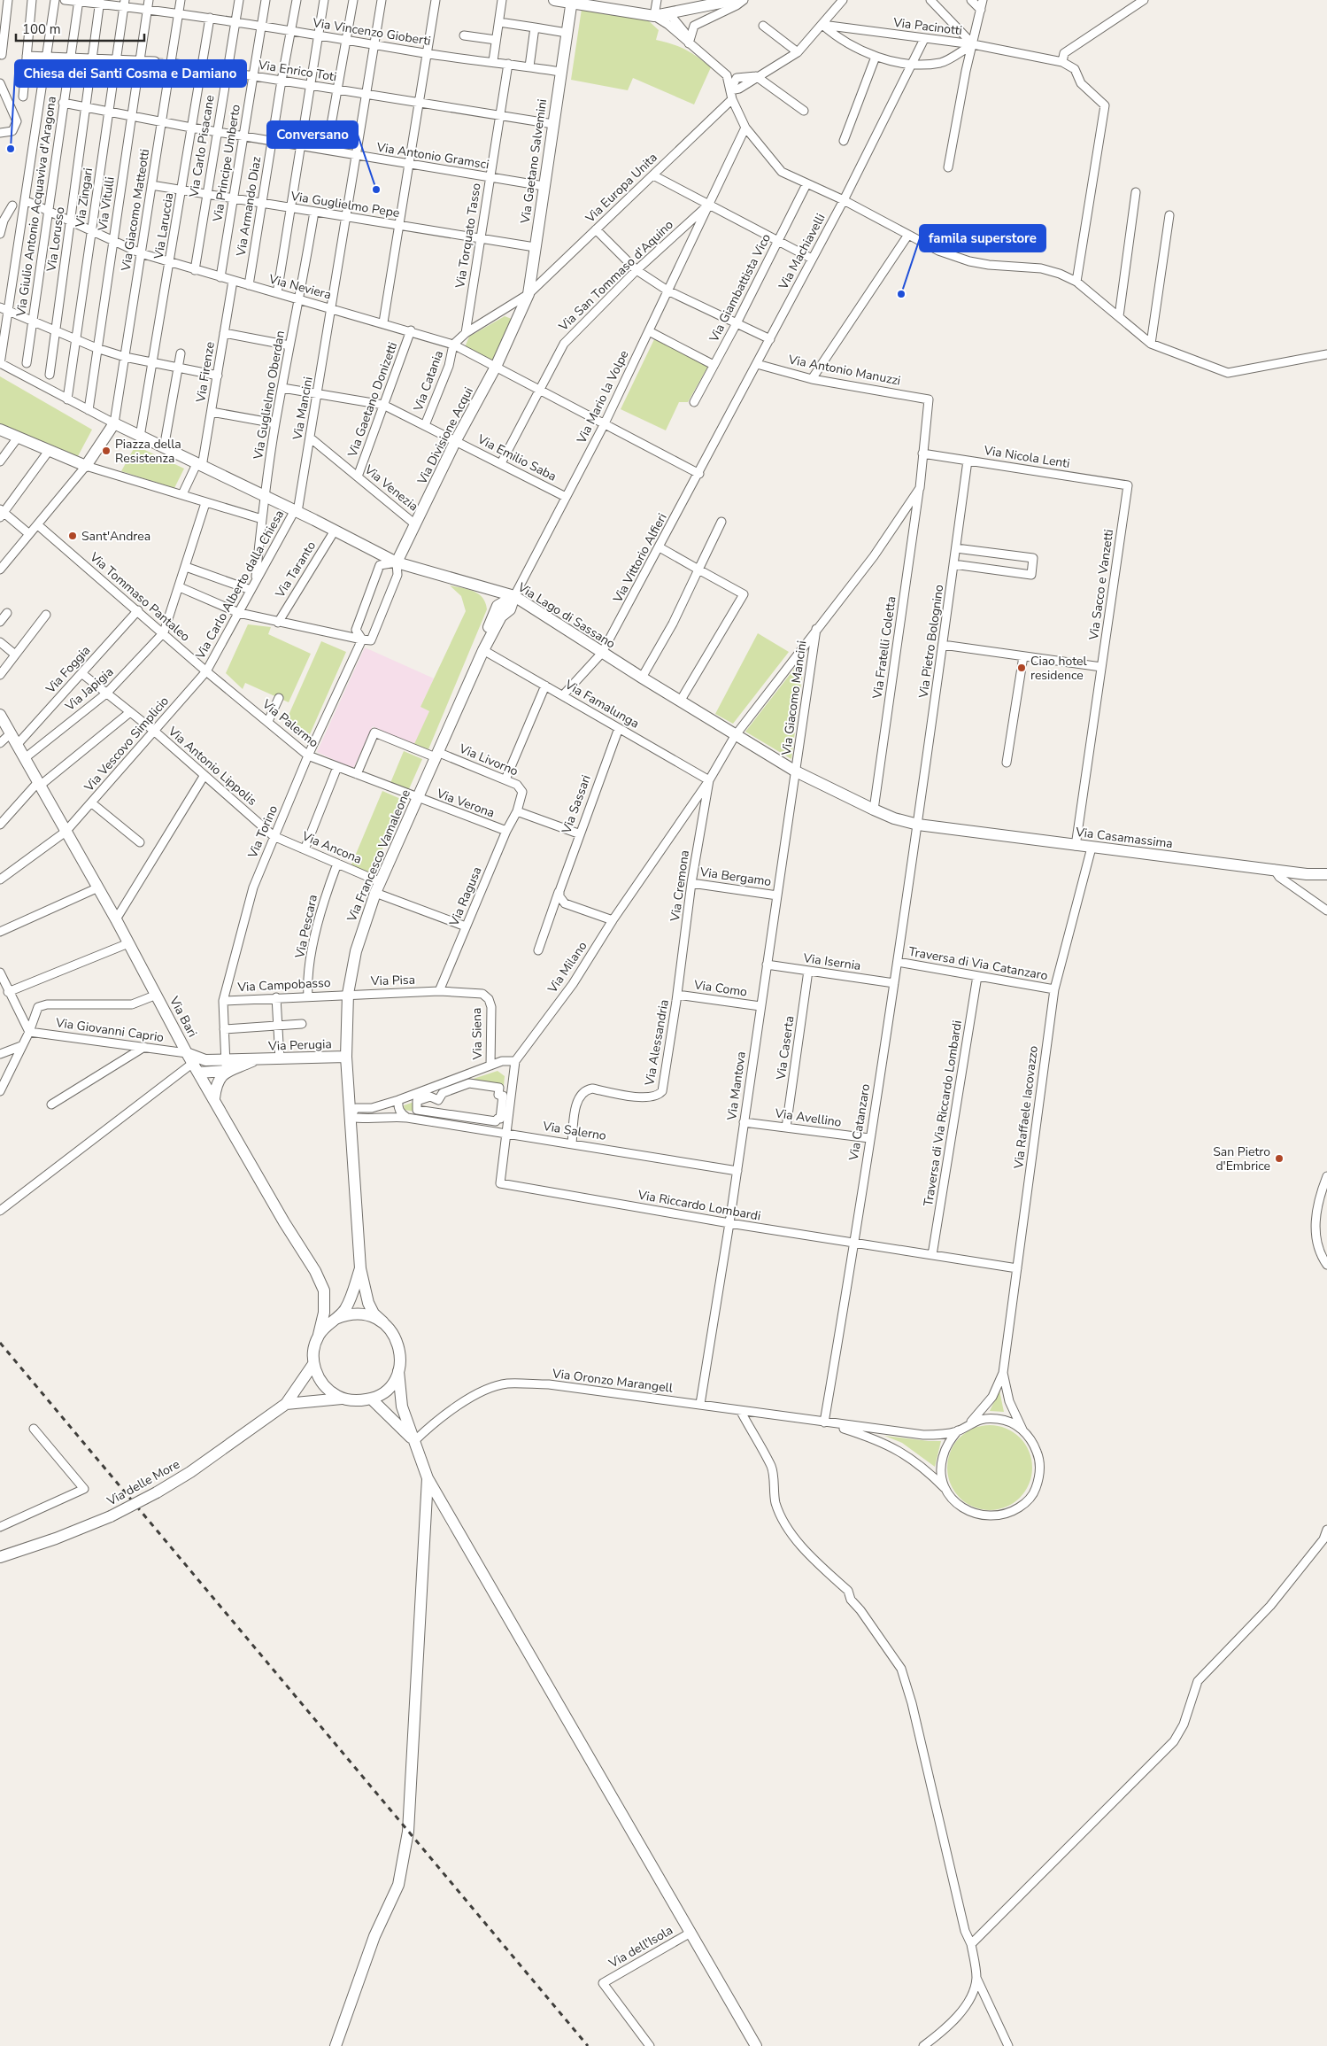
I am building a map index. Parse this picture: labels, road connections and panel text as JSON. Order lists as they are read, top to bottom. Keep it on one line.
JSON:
{"streets":{"main road":["Via Gaetano Salvemini","Via Divisione Acqui","Via Lago di Sassano","Via Casamassima","Via Francesco Vamaleone","Via Bari","Via Perugia","Via delle More"],"street":["Via Pacinotti","Via Vincenzo Gioberti","Via Enrico Toti","Via Carlo Pisacane","Via Antonio Gramsci","Via Principe Umberto","Via Europa Unita","Via Zingari","Via Vitulli","Via Guglielmo Pepe","Via Giulio Antonio Acquaviva d'Aragona","Via Armando Diaz","Via Giacomo Matteotti","Via Laruccia","Via Torquato Tasso","Via Lorusso","Via Machiavelli","Via San Tommaso d'Aquino","Via Neviera","Via Giambattista Vico","Via Antonio Manuzzi","Via Firenze","Via Catania","Via Guglielmo Oberdan","Via Mario la Volpe","Via Gaetano Donizetti","Via Mancini","Via Nicola Lenti","Via Emilio Saba","Via Venezia","Via Vittorio Alfieri","Via Taranto","Via Carlo Alberto dalla Chiesa","Via Sacco e Vanzetti","Via Tommaso Pantaleo","Via Pietro Bolognino","Via Fratelli Coletta","Via Foggia","Via Japigia","Via Giacomo Mancini","Via Famalunga","Via Palermo","Via Vescovo Simplicio","Via Livorno","Via Antonio Lippolis","Via Verona","Via Sassari","Via Torino","Via Ancona","Via Bergamo","Via Cremona","Via Ragusa","Via Pescara","Via Isernia","Traversa di Via Catanzaro","Via Milano","Via Pisa","Via Campobasso","Via Como","Via Giovanni Caprio","Via Siena","Via Alessandria","Via Caserta","Via Mantova","Via Raffaele Iacovazzo","Traversa di Via Riccardo Lombardi","Via Avellino","Via Catanzaro","Via Salerno","Via Riccardo Lombardi","Via Oronzo Marangell","Via dell'Isola"]},"crossings":[["Via Pacinotti","Via Machiavelli"],["Via Vincenzo Gioberti","Via Carlo Pisacane"],["Via Vincenzo Gioberti","Via Gaetano Salvemini"],["Via Vincenzo Gioberti","Via Principe Umberto"],["Via Vincenzo Gioberti","Via Zingari"],["Via Vincenzo Gioberti","Via Vitulli"],["Via Vincenzo Gioberti","Via Giulio Antonio Acquaviva d'Aragona"],["Via Vincenzo Gioberti","Via Armando Diaz"],["Via Vincenzo Gioberti","Via Giacomo Matteotti"],["Via Vincenzo Gioberti","Via Laruccia"],["Via Vincenzo Gioberti","Via Torquato Tasso"],["Via Vincenzo Gioberti","Via Lorusso"],["Via Vincenzo Gioberti","Via Mancini"],["Via Enrico Toti","Via Carlo Pisacane"],["Via Enrico Toti","Via Gaetano Salvemini"],["Via Enrico Toti","Via Principe Umberto"],["Via Enrico Toti","Via Armando Diaz"],["Via Enrico Toti","Via Giacomo Matteotti"],["Via Enrico Toti","Via Laruccia"],["Via Enrico Toti","Via Torquato Tasso"],["Via Enrico Toti","Via Mancini"],["Via Carlo Pisacane","Via Antonio Gramsci"],["Via Carlo Pisacane","Via Guglielmo Pepe"],["Via Carlo Pisacane","Via Neviera"],["Via Antonio Gramsci","Via Gaetano Salvemini"],["Via Antonio Gramsci","Via Principe Umberto"],["Via Antonio Gramsci","Via Zingari"],["Via Antonio Gramsci","Via Vitulli"],["Via Antonio Gramsci","Via Giulio Antonio Acquaviva d'Aragona"],["Via Antonio Gramsci","Via Armando Diaz"],["Via Antonio Gramsci","Via Giacomo Matteotti"],["Via Antonio Gramsci","Via Laruccia"],["Via Antonio Gramsci","Via Torquato Tasso"],["Via Antonio Gramsci","Via Lorusso"],["Via Antonio Gramsci","Via Mancini"],["Via Gaetano Salvemini","Via Europa Unita"],["Via Gaetano Salvemini","Via Guglielmo Pepe"],["Via Gaetano Salvemini","Via Divisione Acqui"],["Via Principe Umberto","Via Guglielmo Pepe"],["Via Principe Umberto","Via Neviera"],["Via Europa Unita","Via Torquato Tasso"],["Via Europa Unita","Via Neviera"],["Via Europa Unita","Via Catania"],["Via Zingari","Via Neviera"],["Via Vitulli","Via Neviera"],["Via Guglielmo Pepe","Via Armando Diaz"],["Via Guglielmo Pepe","Via Giacomo Matteotti"],["Via Guglielmo Pepe","Via Laruccia"],["Via Guglielmo Pepe","Via Torquato Tasso"],["Via Guglielmo Pepe","Via Guglielmo Oberdan"],["Via Guglielmo Pepe","Via Mancini"],["Via Giulio Antonio Acquaviva d'Aragona","Via Neviera"],["Via Armando Diaz","Via Neviera"],["Via Giacomo Matteotti","Via Neviera"],["Via Giacomo Matteotti","Via Lago di Sassano"],["Via Laruccia","Via Neviera"],["Via Laruccia","Via Lago di Sassano"],["Via Lorusso","Via Neviera"],["Via Machiavelli","Via Neviera"],["Via Machiavelli","Via Antonio Manuzzi"],["Via Machiavelli","Via Vittorio Alfieri"],["Via San Tommaso d'Aquino","Via Neviera"],["Via San Tommaso d'Aquino","Via Mario la Volpe"],["Via San Tommaso d'Aquino","Via Emilio Saba"],["Via Neviera","Via Firenze"],["Via Neviera","Via Catania"],["Via Neviera","Via Guglielmo Oberdan"],["Via Neviera","Via Mario la Volpe"],["Via Neviera","Via Gaetano Donizetti"],["Via Neviera","Via Mancini"],["Via Neviera","Via Divisione Acqui"],["Via Neviera","Via Vittorio Alfieri"],["Via Antonio Manuzzi","Via Fratelli Coletta"],["Via Firenze","Via Lago di Sassano"],["Via Catania","Via Emilio Saba"],["Via Guglielmo Oberdan","Via Emilio Saba"],["Via Guglielmo Oberdan","Via Carlo Alberto dalla Chiesa"],["Via Guglielmo Oberdan","Via Lago di Sassano"],["Via Mario la Volpe","Via Emilio Saba"],["Via Mario la Volpe","Via Lago di Sassano"],["Via Gaetano Donizetti","Via Emilio Saba"],["Via Gaetano Donizetti","Via Venezia"],["Via Mancini","Via Emilio Saba"],["Via Mancini","Via Venezia"],["Via Mancini","Via Carlo Alberto dalla Chiesa"],["Via Mancini","Via Lago di Sassano"],["Via Divisione Acqui","Via Emilio Saba"],["Via Divisione Acqui","Via Venezia"],["Via Divisione Acqui","Via Lago di Sassano"],["Via Nicola Lenti","Via Sacco e Vanzetti"],["Via Nicola Lenti","Via Pietro Bolognino"],["Via Nicola Lenti","Via Fratelli Coletta"],["Via Vittorio Alfieri","Via Lago di Sassano"],["Via Vittorio Alfieri","Via Famalunga"],["Via Taranto","Via Lago di Sassano"],["Via Carlo Alberto dalla Chiesa","Via Tommaso Pantaleo"],["Via Carlo Alberto dalla Chiesa","Via Lago di Sassano"],["Via Carlo Alberto dalla Chiesa","Via Palermo"],["Via Carlo Alberto dalla Chiesa","Via Vescovo Simplicio"],["Via Sacco e Vanzetti","Via Casamassima"],["Via Tommaso Pantaleo","Via Foggia"],["Via Tommaso Pantaleo","Via Japigia"],["Via Tommaso Pantaleo","Via Palermo"],["Via Tommaso Pantaleo","Via Vescovo Simplicio"],["Via Lago di Sassano","Via Pietro Bolognino"],["Via Lago di Sassano","Via Fratelli Coletta"],["Via Lago di Sassano","Via Giacomo Mancini"],["Via Lago di Sassano","Via Casamassima"],["Via Lago di Sassano","Via Milano"],["Via Lago di Sassano","Via Mantova"],["Via Lago di Sassano","Via Catanzaro"],["Via Pietro Bolognino","Via Casamassima"],["Via Pietro Bolognino","Via Catanzaro"],["Via Fratelli Coletta","Via Milano"],["Via Foggia","Via Antonio Lippolis"],["Via Foggia","Via Bari"],["Via Japigia","Via Antonio Lippolis"],["Via Japigia","Via Bari"],["Via Giacomo Mancini","Via Milano"],["Via Giacomo Mancini","Via Mantova"],["Via Famalunga","Via Sassari"],["Via Famalunga","Via Francesco Vamaleone"],["Via Famalunga","Via Cremona"],["Via Famalunga","Via Milano"],["Via Palermo","Via Vescovo Simplicio"],["Via Palermo","Via Livorno"],["Via Palermo","Via Verona"],["Via Palermo","Via Torino"],["Via Palermo","Via Francesco Vamaleone"],["Via Vescovo Simplicio","Via Antonio Lippolis"],["Via Vescovo Simplicio","Via Bari"],["Via Livorno","Via Francesco Vamaleone"],["Via Livorno","Via Ragusa"],["Via Antonio Lippolis","Via Torino"],["Via Antonio Lippolis","Via Ancona"],["Via Verona","Via Francesco Vamaleone"],["Via Verona","Via Ragusa"],["Via Torino","Via Ancona"],["Via Torino","Via Campobasso"],["Via Torino","Via Perugia"],["Via Casamassima","Via Raffaele Iacovazzo"],["Via Casamassima","Via Catanzaro"],["Via Ancona","Via Francesco Vamaleone"],["Via Ancona","Via Pescara"],["Via Francesco Vamaleone","Via Pisa"],["Via Francesco Vamaleone","Via Campobasso"],["Via Francesco Vamaleone","Via Bari"],["Via Francesco Vamaleone","Via Perugia"],["Via Francesco Vamaleone","Via Salerno"],["Via Bergamo","Via Cremona"],["Via Bergamo","Via Mantova"],["Via Cremona","Via Milano"],["Via Cremona","Via Como"],["Via Cremona","Via Alessandria"],["Via Ragusa","Via Pisa"],["Via Ragusa","Via Siena"],["Via Pescara","Via Campobasso"],["Via Isernia","Via Caserta"],["Via Isernia","Via Mantova"],["Via Isernia","Via Catanzaro"],["Traversa di Via Catanzaro","Via Raffaele Iacovazzo"],["Traversa di Via Catanzaro","Traversa di Via Riccardo Lombardi"],["Traversa di Via Catanzaro","Via Catanzaro"],["Via Milano","Via Riccardo Lombardi"],["Via Pisa","Via Campobasso"],["Via Pisa","Via Siena"],["Via Como","Via Alessandria"],["Via Como","Via Mantova"],["Via Bari","Via Giovanni Caprio"],["Via Alessandria","Via Salerno"],["Via Caserta","Via Avellino"],["Via Mantova","Via Avellino"],["Via Mantova","Via Salerno"],["Via Mantova","Via Riccardo Lombardi"],["Via Mantova","Via Oronzo Marangell"],["Via Raffaele Iacovazzo","Via Riccardo Lombardi"],["Traversa di Via Riccardo Lombardi","Via Riccardo Lombardi"],["Via Avellino","Via Catanzaro"],["Via Catanzaro","Via Riccardo Lombardi"],["Via Catanzaro","Via Oronzo Marangell"],["Via Salerno","Via Riccardo Lombardi"]],"places":["Chiesa dei Santi Cosma e Damiano","Conversano","famila superstore","Piazza della Resistenza","Sant'Andrea","Ciao hotel residence","San Pietro d'Embrice"],"scale_bar":"100 m"}
